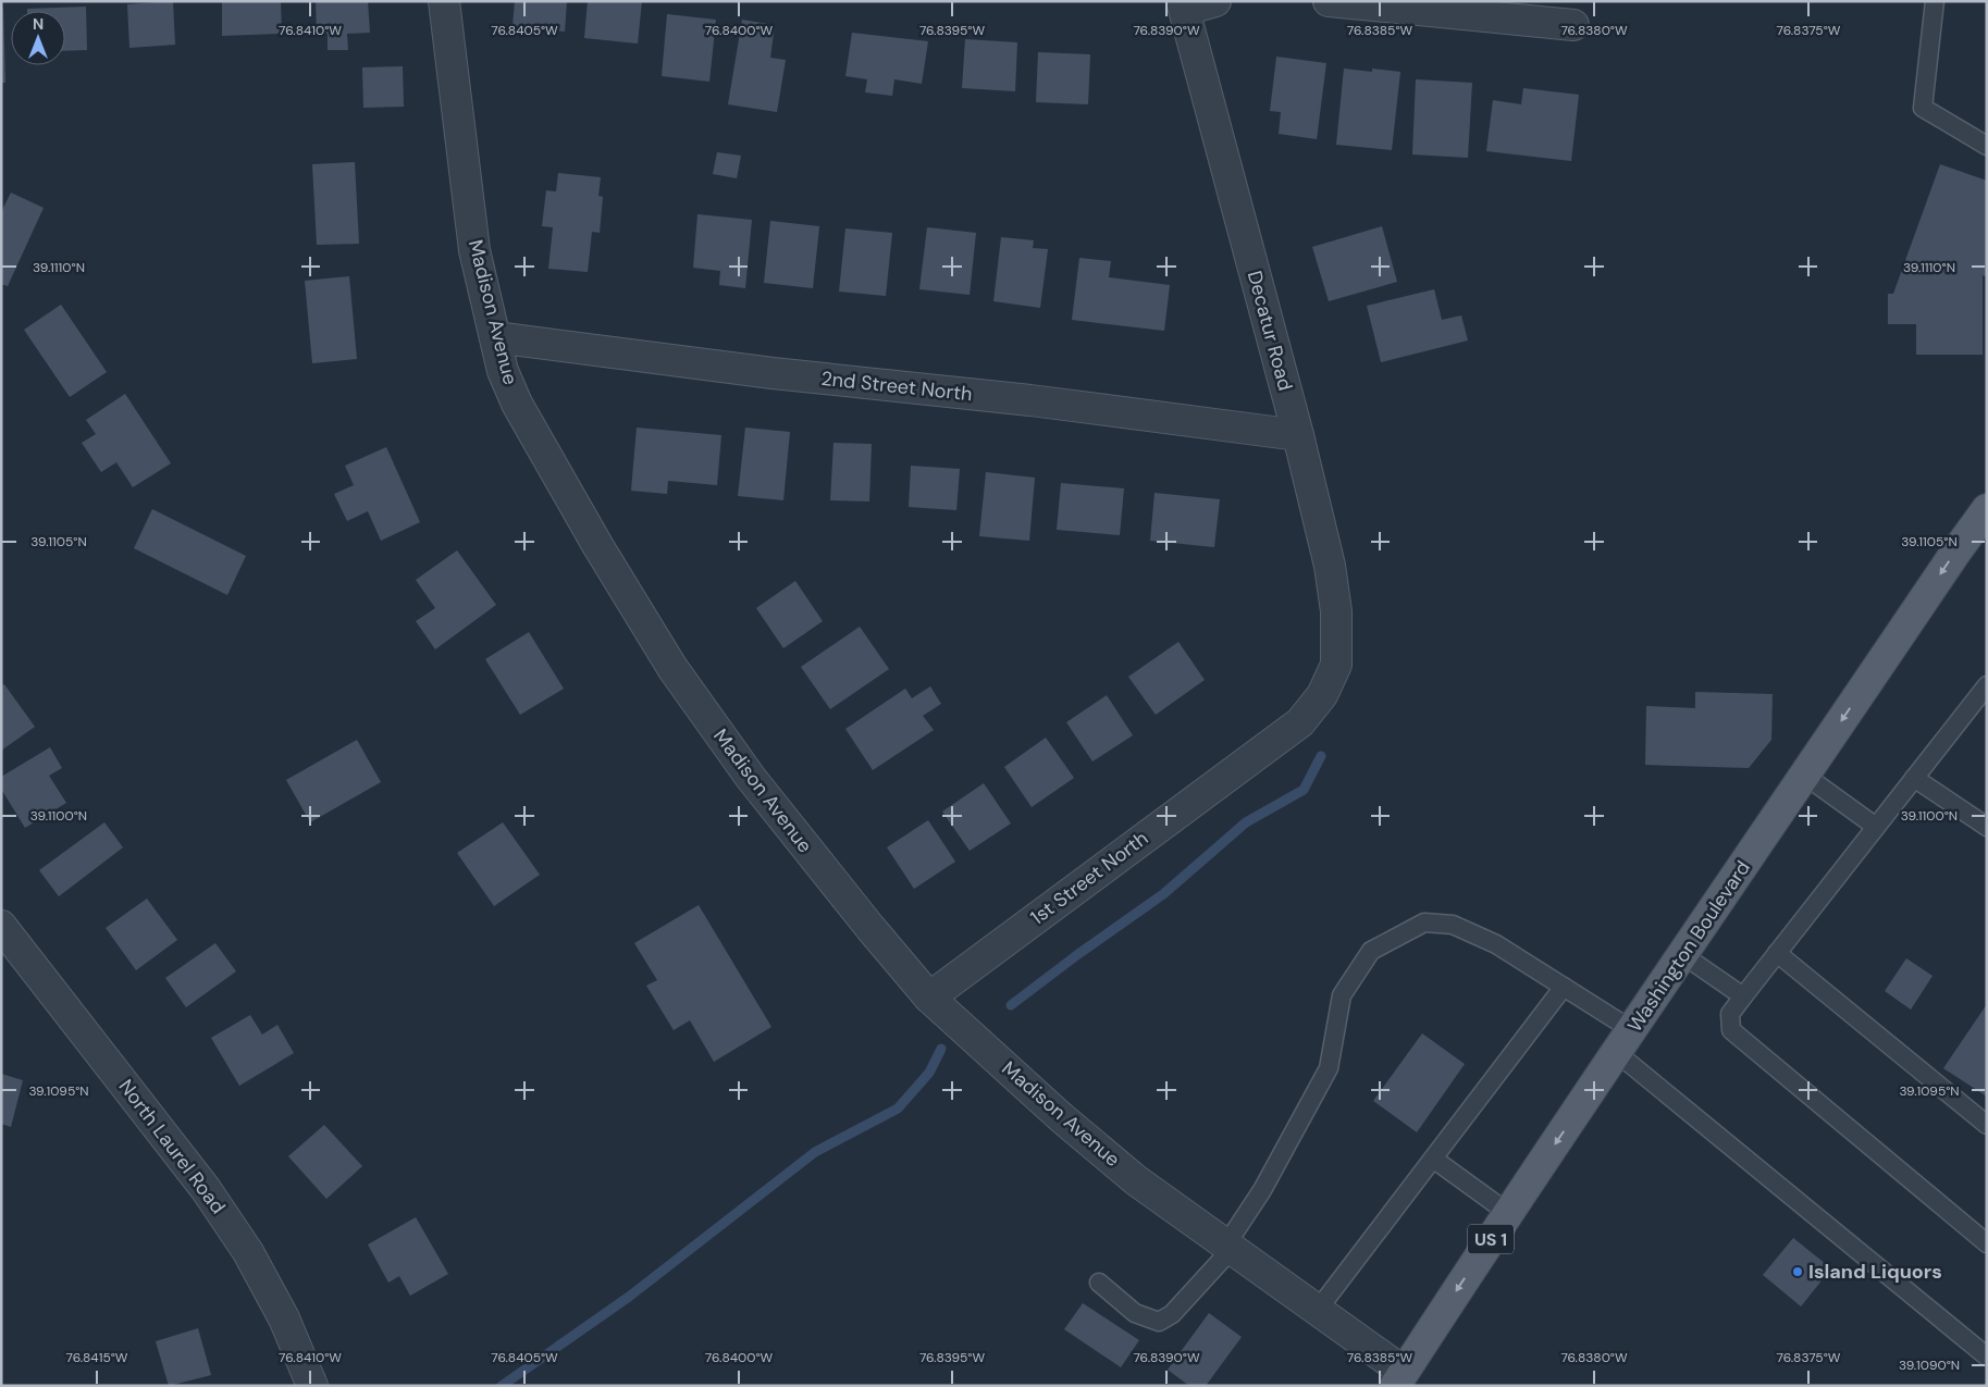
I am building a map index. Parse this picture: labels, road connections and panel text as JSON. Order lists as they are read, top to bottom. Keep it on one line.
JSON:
{"streets":{"main road":["Washington Boulevard","US 1"],"street":["Madison Avenue","Decatur Road","2nd Street North","1st Street North","North Laurel Road"]},"crossings":[["Madison Avenue","2nd Street North"],["Madison Avenue","1st Street North"],["Madison Avenue","Washington Boulevard"],["Decatur Road","2nd Street North"],["Decatur Road","1st Street North"]],"one_way":["Washington Boulevard"],"places":["Island Liquors"],"north":"top","coordinates":["76.8410°W","76.8405°W","76.8400°W","76.8395°W","76.8390°W","76.8385°W","76.8380°W","76.8375°W","39.1110°N","39.1105°N","39.1100°N","39.1095°N","76.8415°W","39.1090°N"]}
